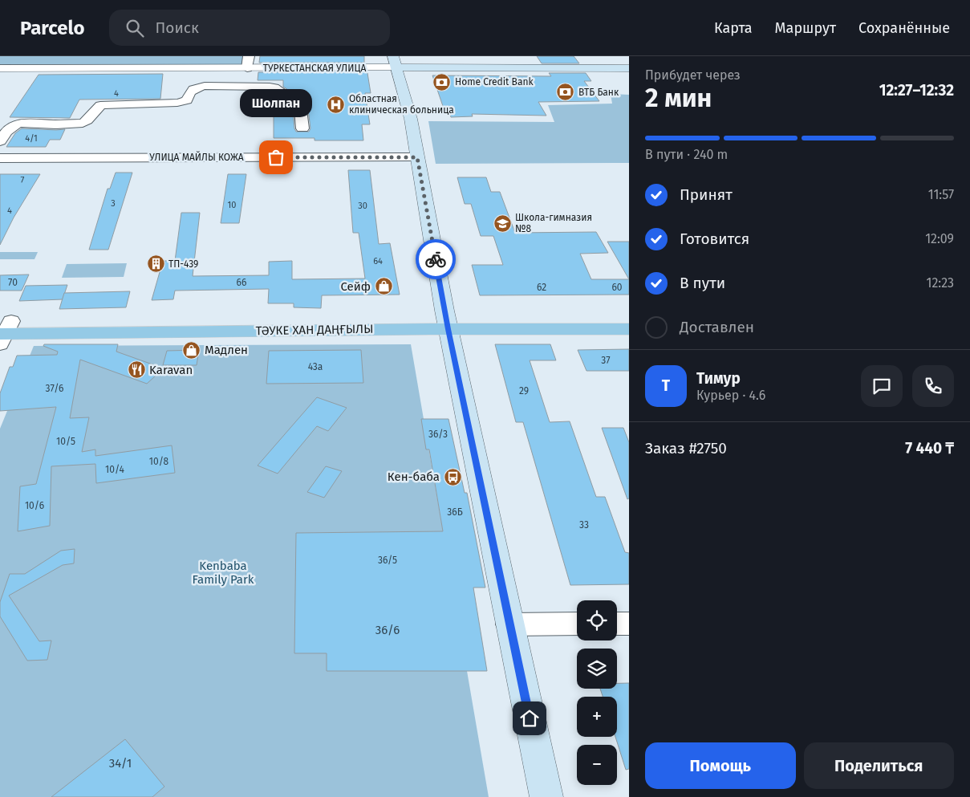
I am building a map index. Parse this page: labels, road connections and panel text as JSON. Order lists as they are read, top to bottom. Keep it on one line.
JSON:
{"streets":{"main road":["ТӘУКЕ ХАН ДАҢҒЫЛЫ"],"street":["ТУРКЕСТАНСКАЯ УЛИЦА","УЛИЦА МАЙЛЫ КОЖА"]},"parks":["Kenbaba Family Park"],"places":{"bank":["Home Credit Bank","ВТБ Банк"],"hospital":["Областная клиническая больница"],"other":["Шолпан"],"school or university":["Школа-гимназия №8"],"building":["ТП-439"],"shop":["Сейф","Мадлен"],"restaurant":["Karavan"],"bus stop":["Кен-баба"]},"house_numbers":["4","4/1","7","3","10","30","4","64","70","66","62","60","37","43а","37/6","29","36/3","10/5","10/8","10/4","10/6","36Б","33","36/5","36/6","34/1"],"page":{"header":"Parcelo","search":"Поиск","nav":["Карта","Маршрут","Сохранённые"],"heading":["2 мин","Прибудет через","12:27–12:32"],"panel":["Тимур","Курьер · 4.6","Заказ #2750","7 440 ₸"],"bubble":"Шолпан","bar":"В пути · 240 m","list":[["Принят","11:57"],["Готовится","12:09"],["В пути","12:23"],"Доставлен"],"round":"Т","map_buttons":["+","−"],"buttons":["Помощь","Поделиться"]}}
